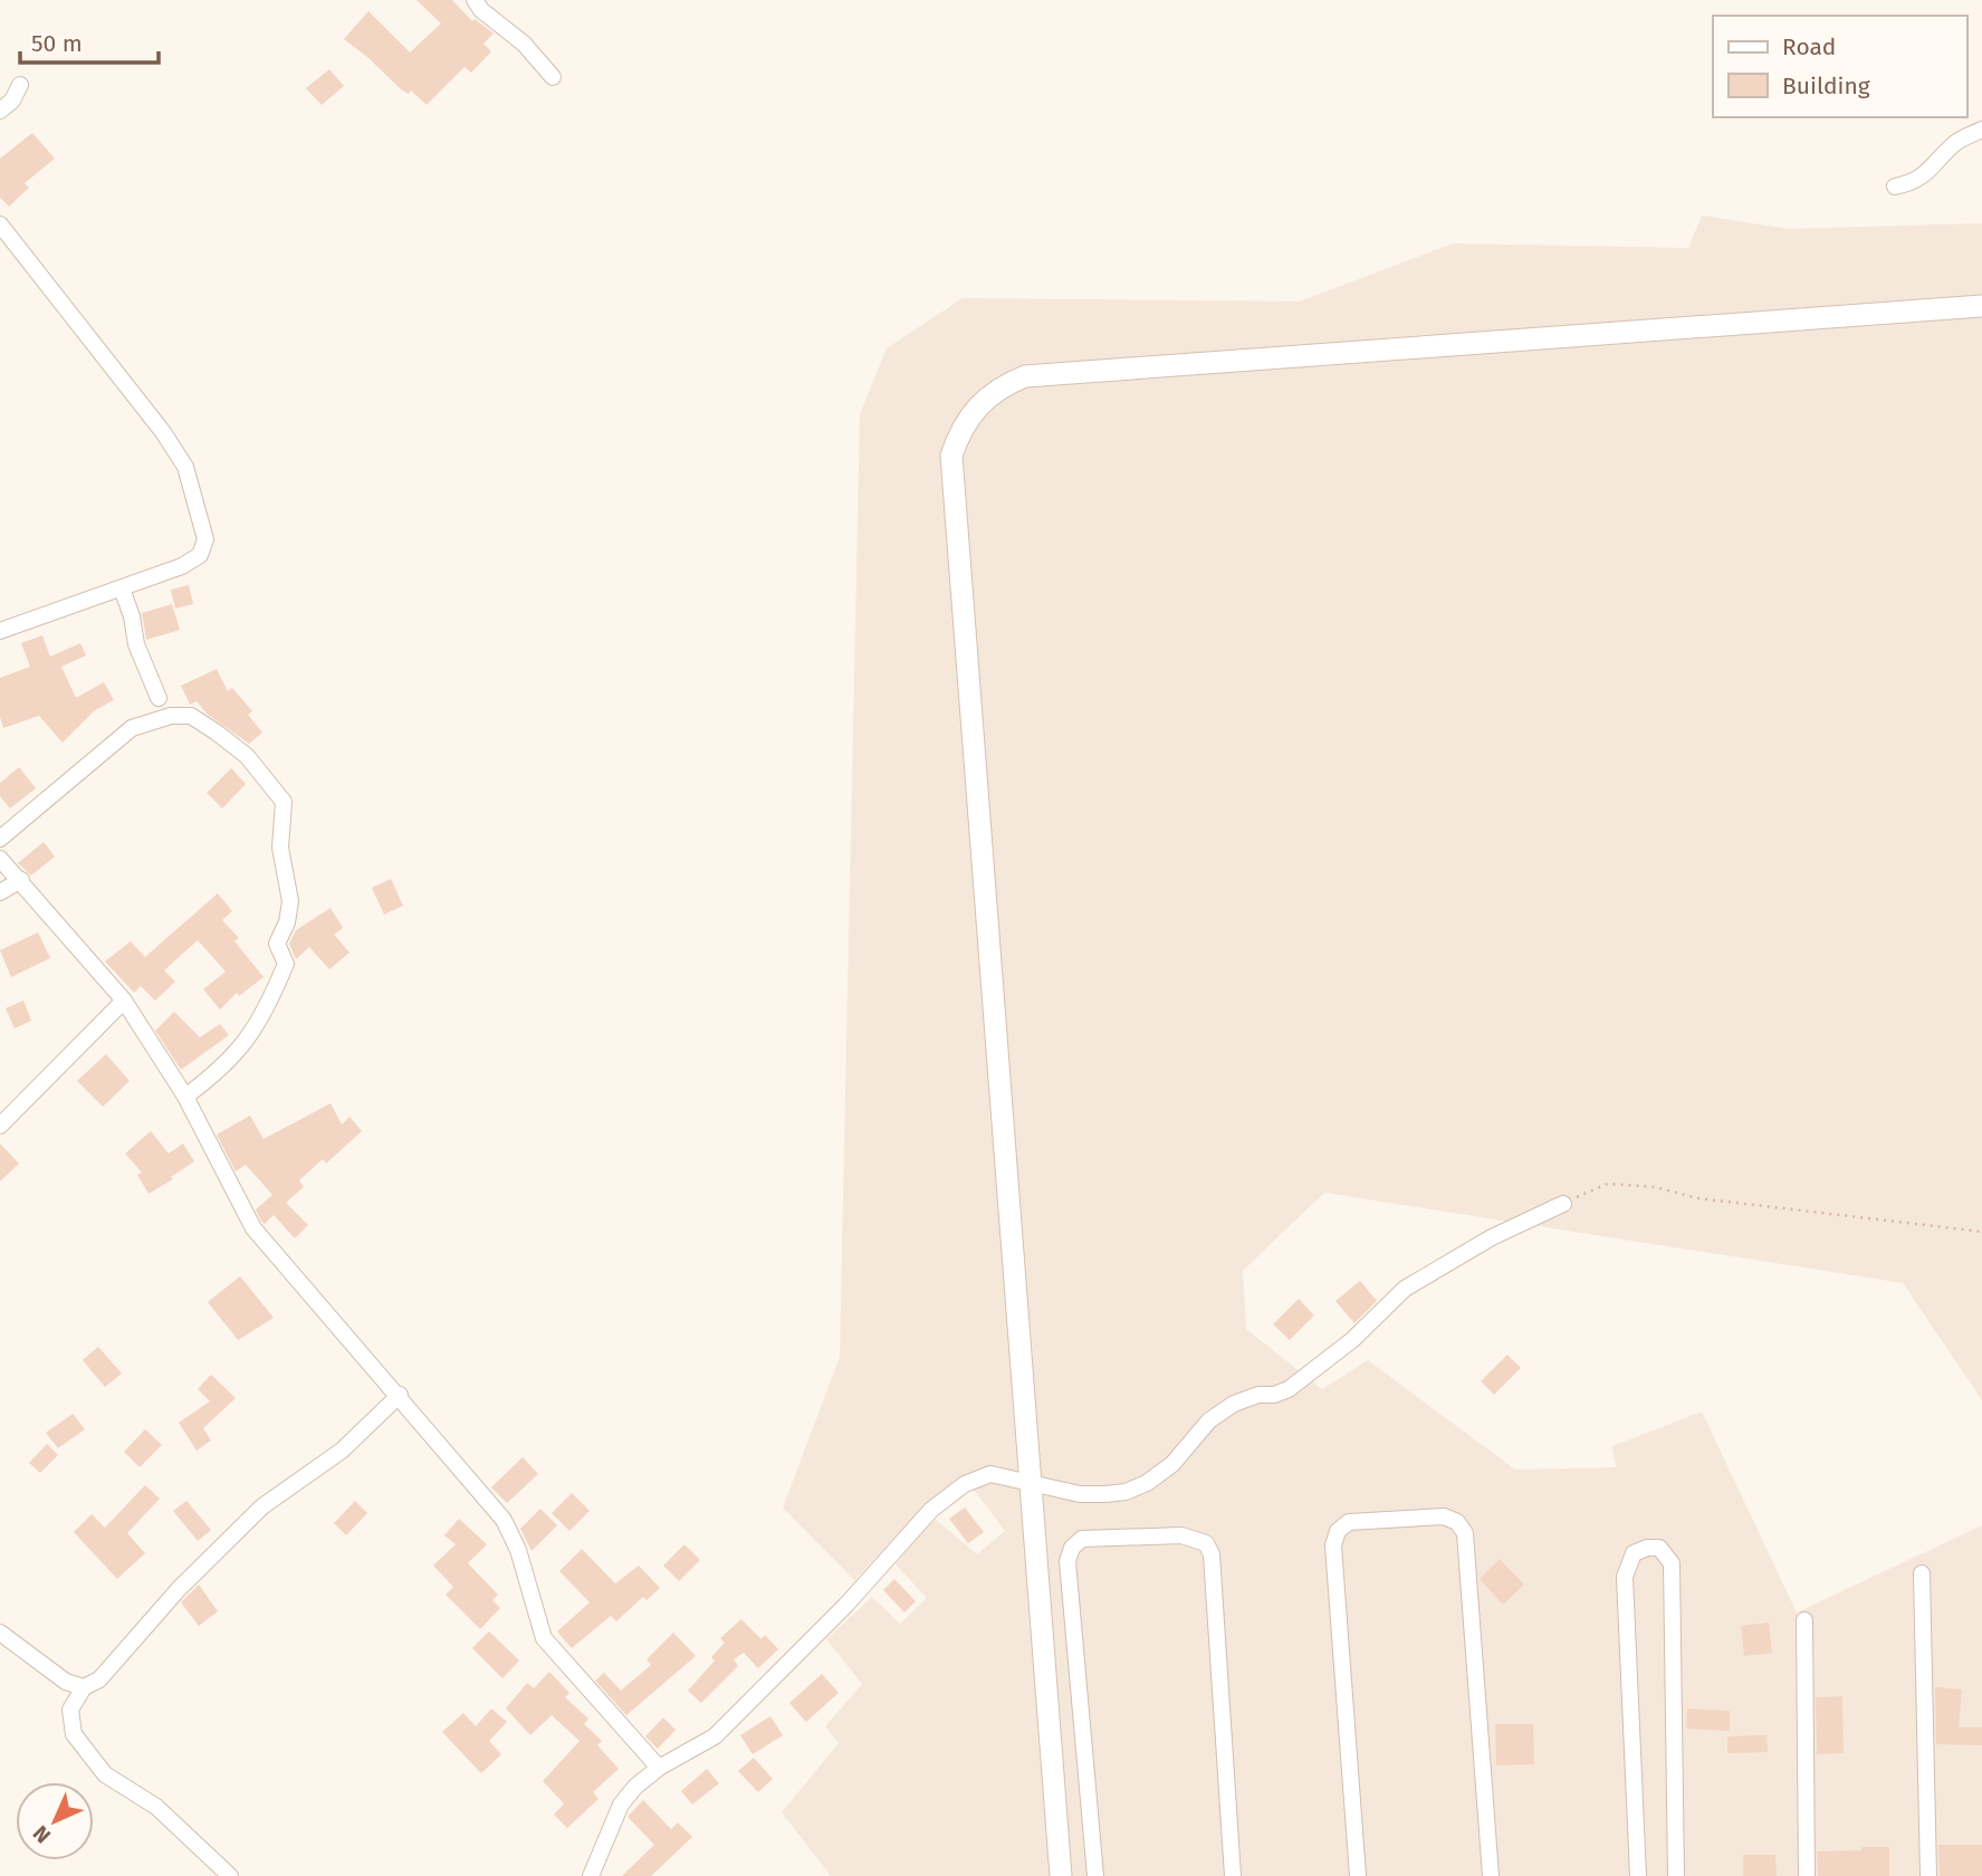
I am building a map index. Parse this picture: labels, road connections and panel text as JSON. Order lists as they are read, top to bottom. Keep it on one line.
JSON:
{"legend":["Road","Building"],"scale_bar":"50 m","north":"bottom left"}
